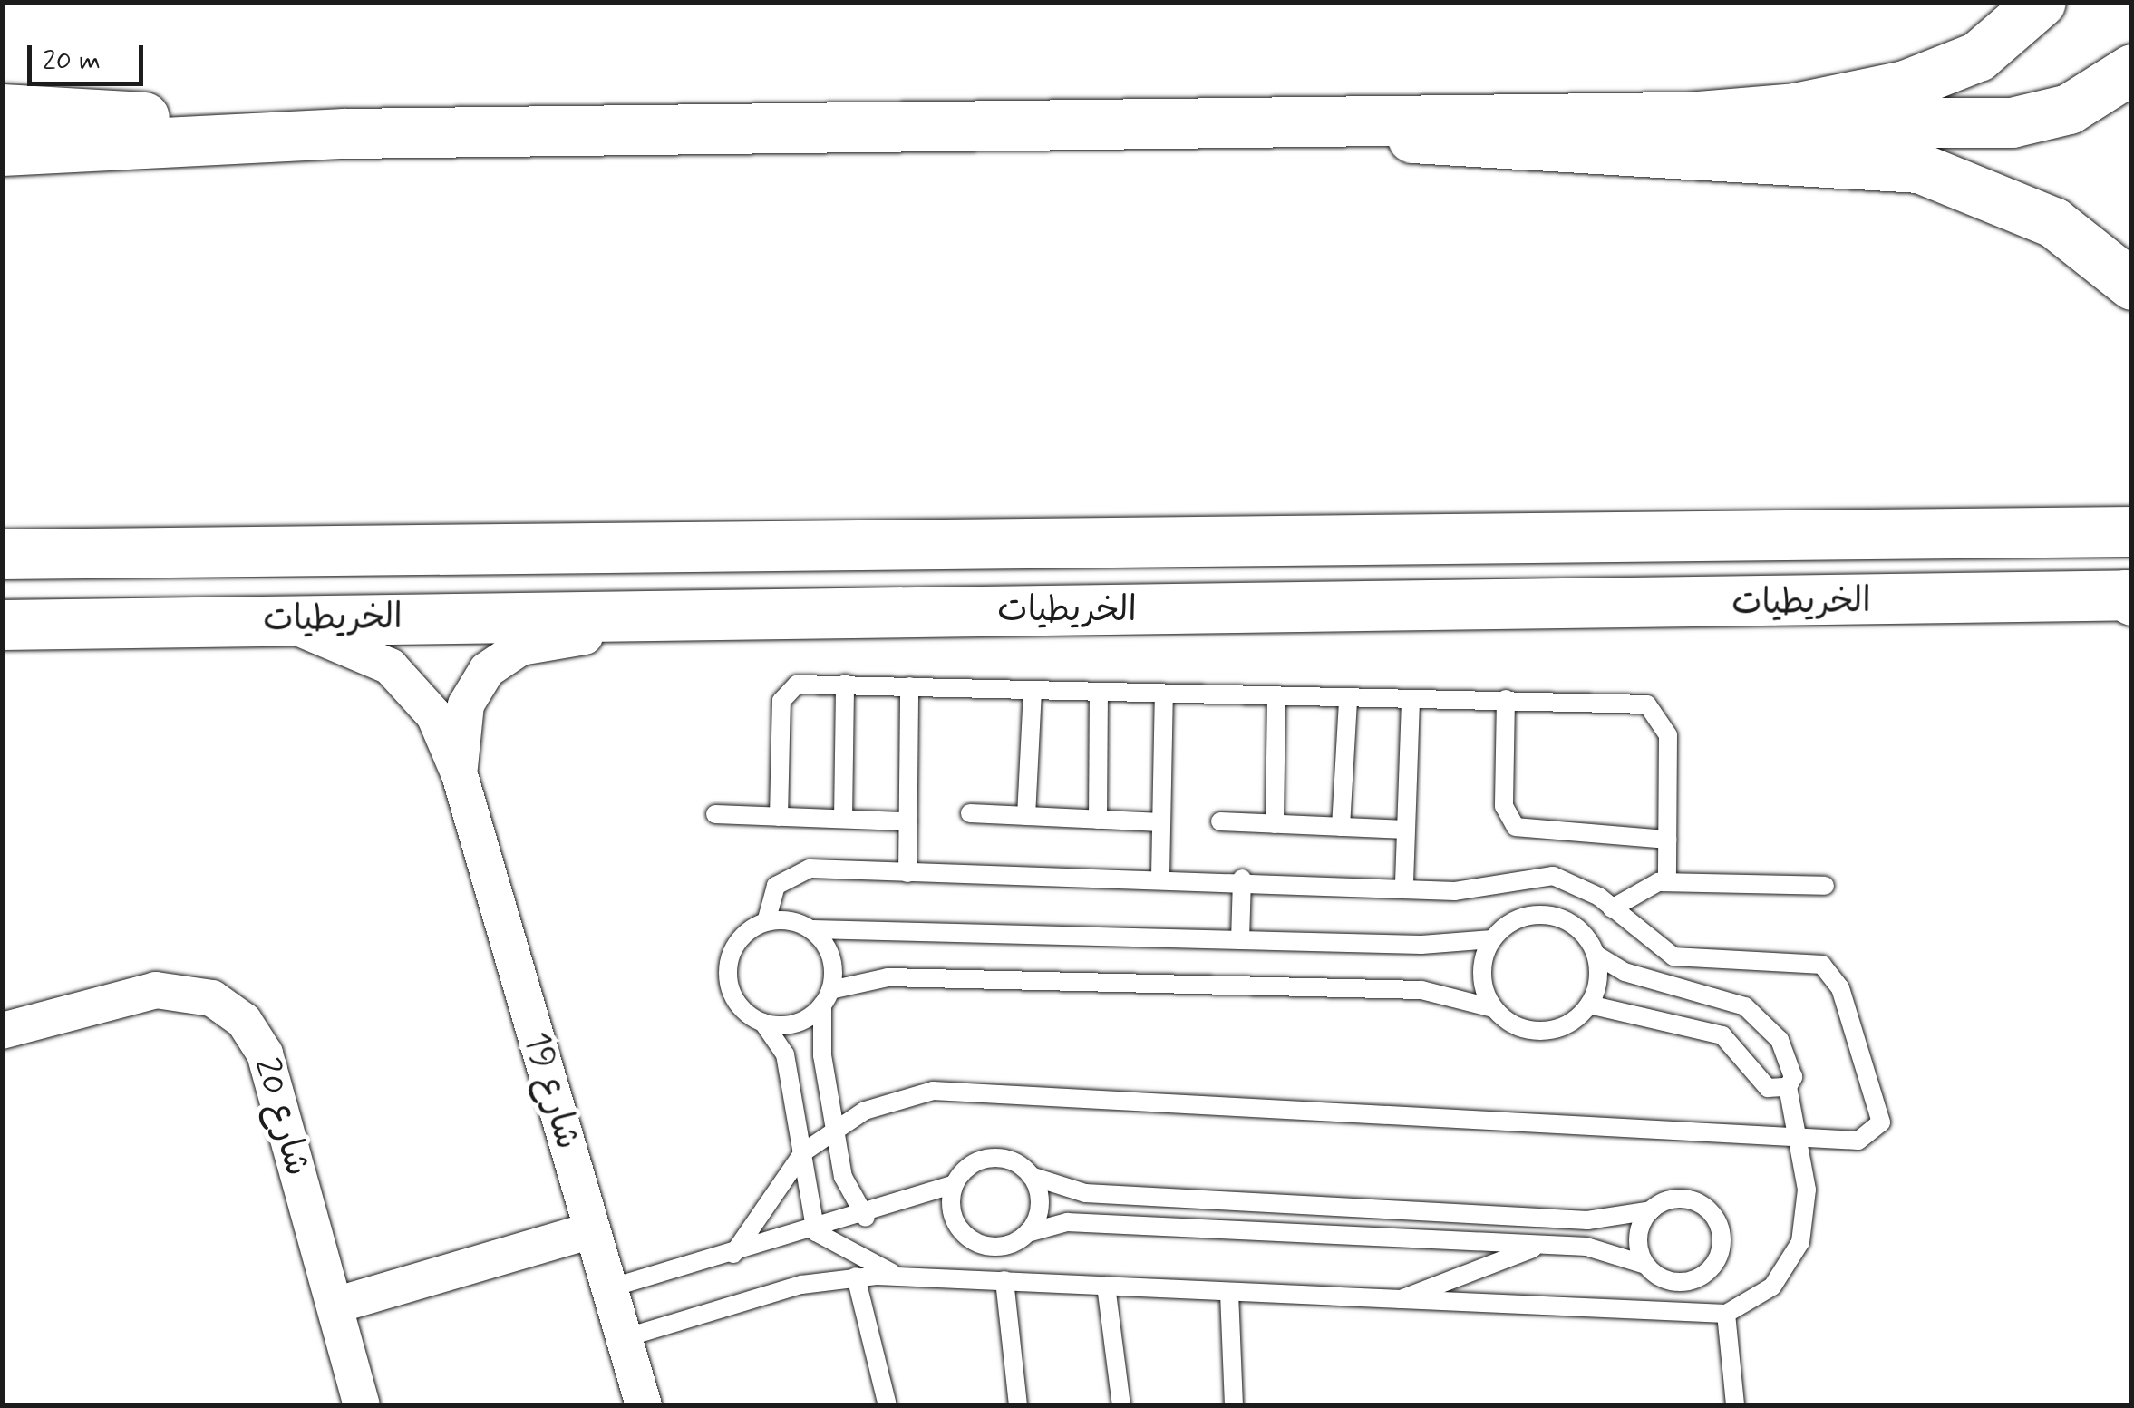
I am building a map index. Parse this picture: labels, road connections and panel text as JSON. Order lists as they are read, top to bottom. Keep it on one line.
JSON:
{"streets":{"main road":["الخريطيات"],"street":["شارع 19","شارع 20"]},"crossings":[["الخريطيات","شارع 19"]],"scale_bar":"20 m"}
